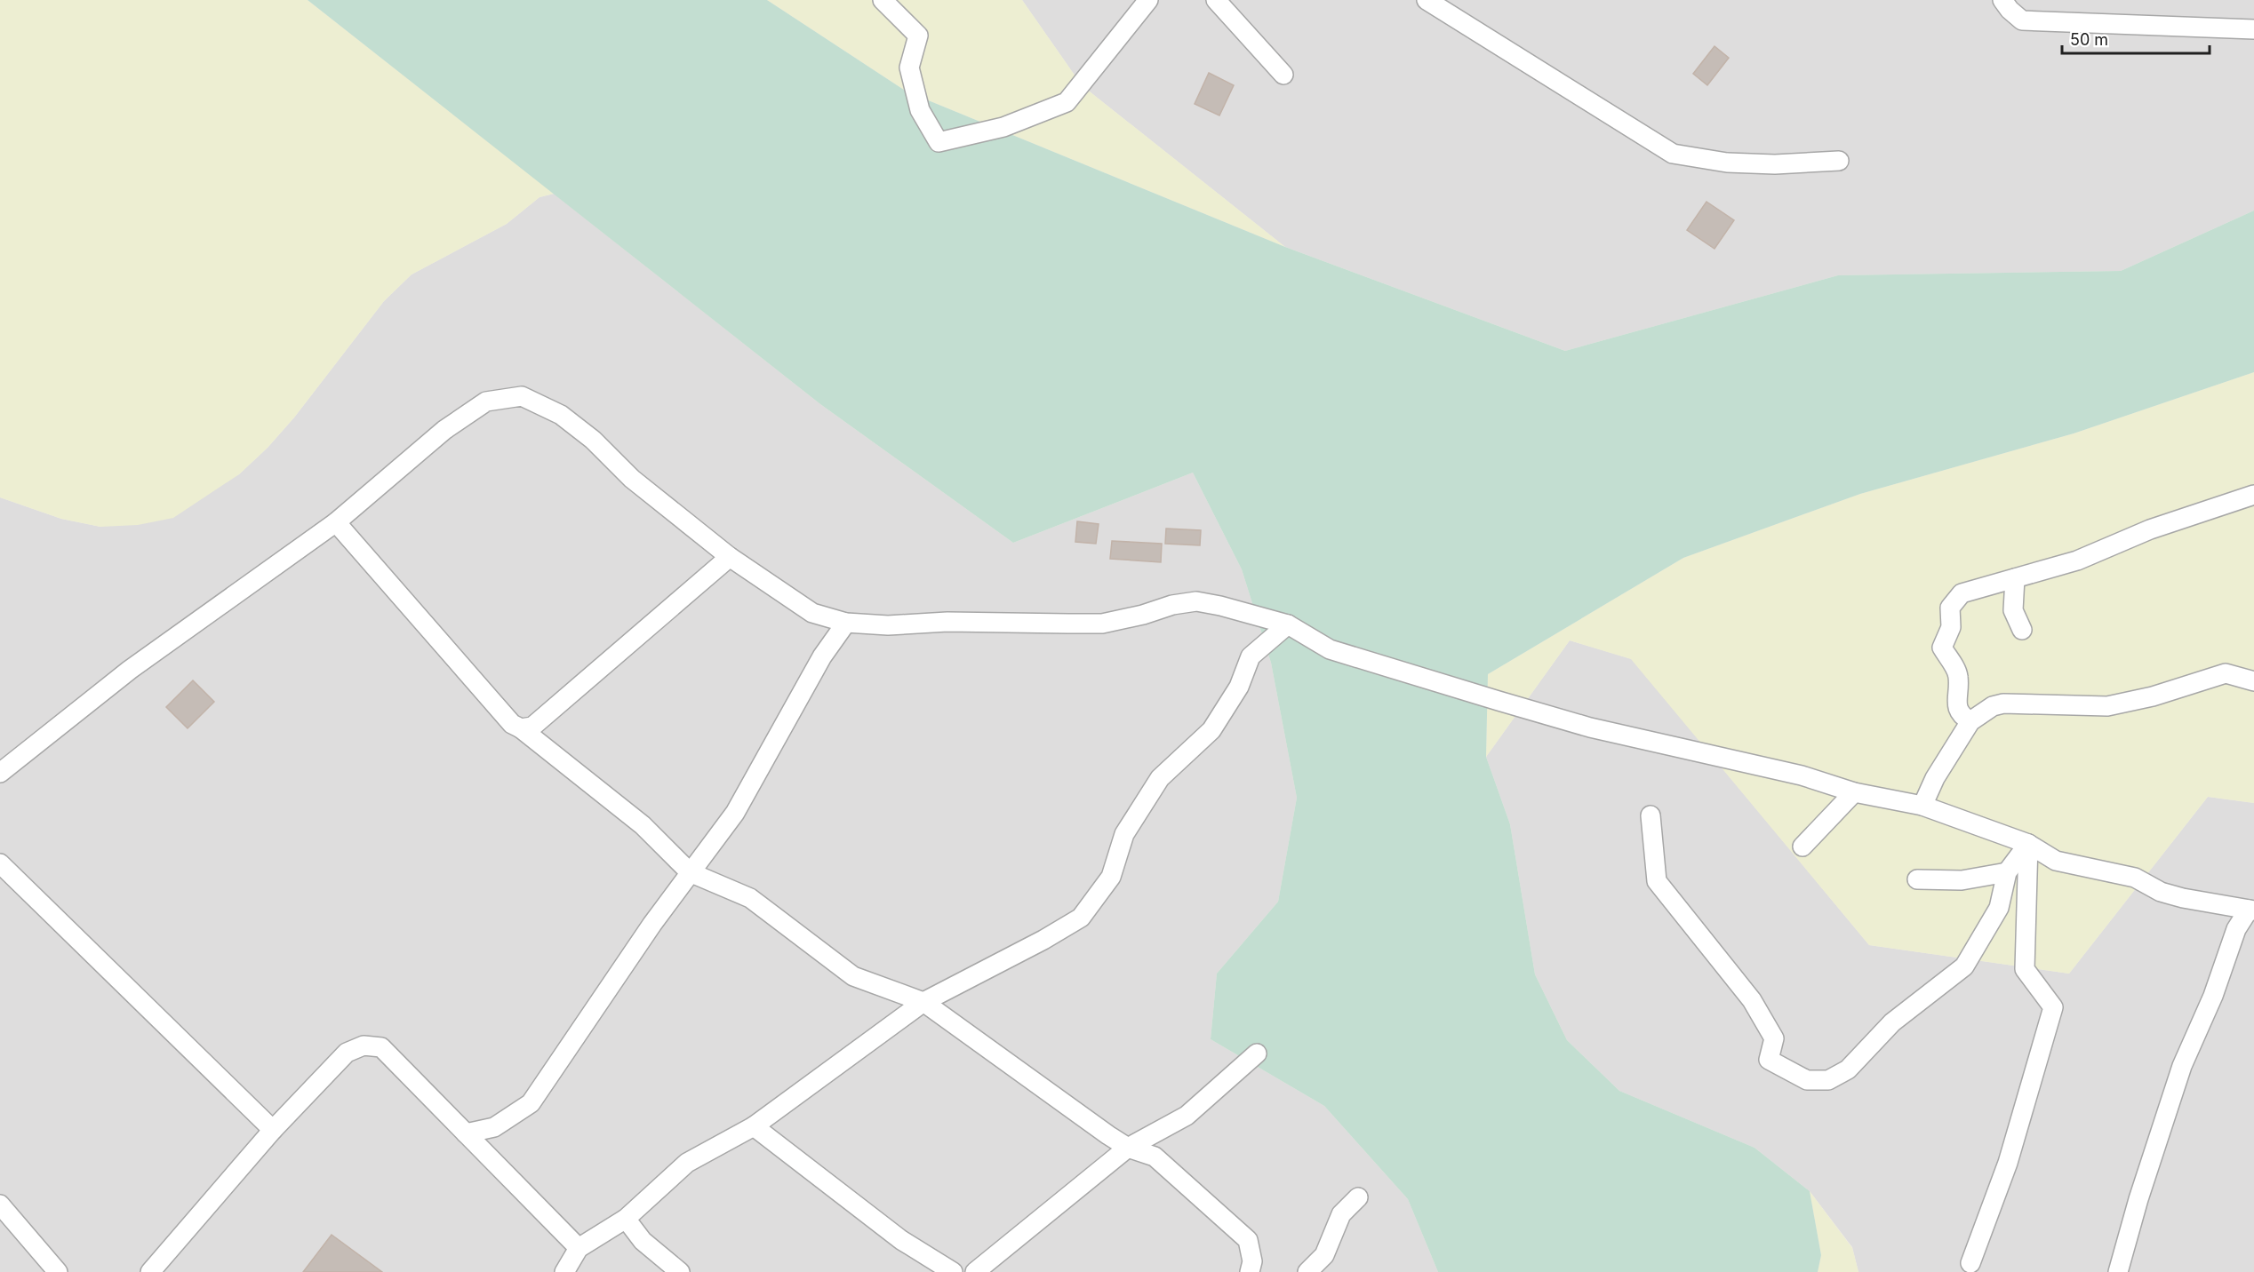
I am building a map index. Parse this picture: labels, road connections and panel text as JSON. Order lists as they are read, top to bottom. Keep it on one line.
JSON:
{"scale_bar":"50 m"}
